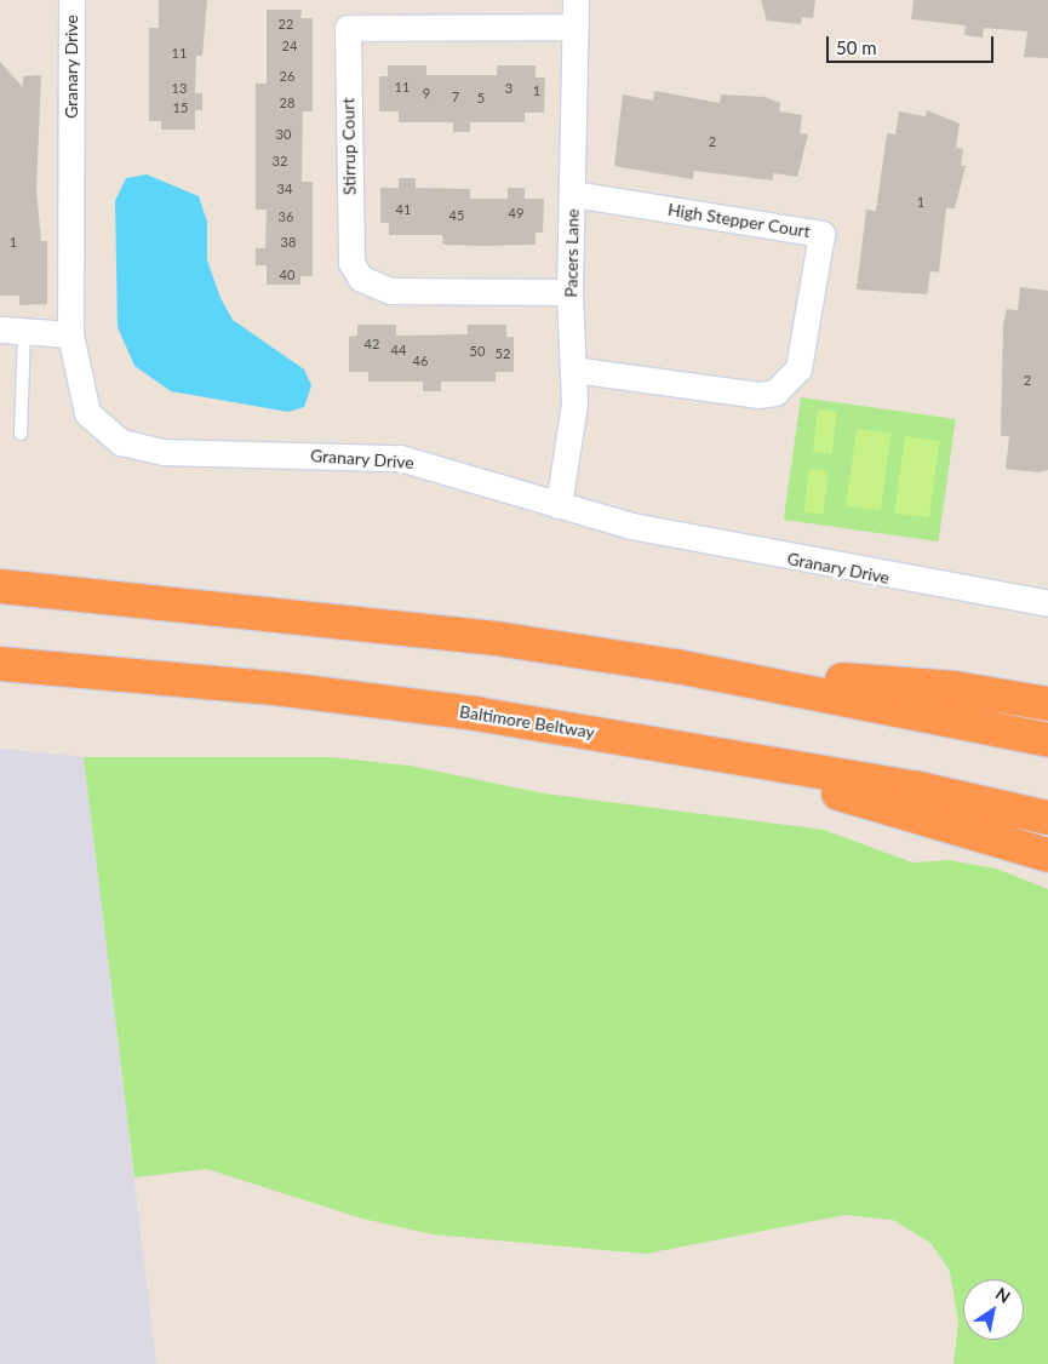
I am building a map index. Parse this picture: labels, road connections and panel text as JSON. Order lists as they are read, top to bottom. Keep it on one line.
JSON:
{"streets":{"highway":["Baltimore Beltway"],"street":["Granary Drive","Stirrup Court","High Stepper Court","Pacers Lane"]},"crossings":[["Granary Drive","Pacers Lane"],["Stirrup Court","Pacers Lane"],["High Stepper Court","Pacers Lane"]],"house_numbers":["22","24","11","26","11","13","3","1","9","7","5","28","15","30","2","32","34","1","41","49","45","36","1","38","40","42","44","50","52","46","2"],"scale_bar":"50 m","north":"top right"}
